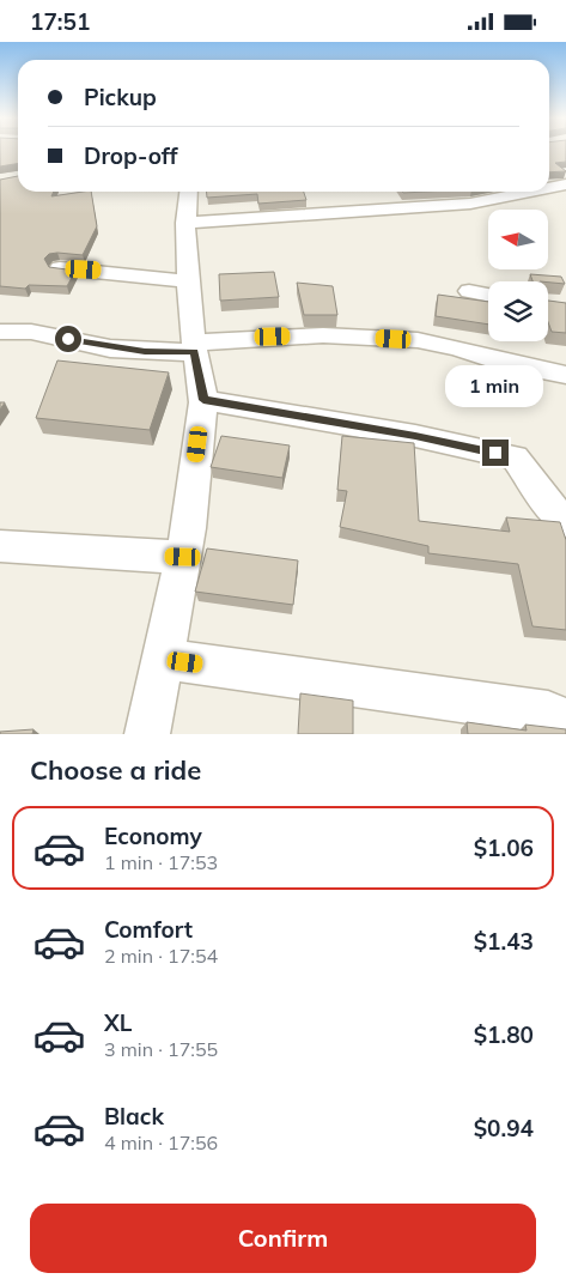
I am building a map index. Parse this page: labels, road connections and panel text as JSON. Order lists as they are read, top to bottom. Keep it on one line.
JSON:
{"north":"left","page":{"status":"17:51","banner":["Pickup","Drop-off"],"bubble":"1 min","heading":"Choose a ride","list":[{"name":"Economy","note":"1 min · 17:53","value":"$1.06"},{"name":"Comfort","note":"2 min · 17:54","value":"$1.43"},{"name":"XL","note":"3 min · 17:55","value":"$1.80"},{"name":"Black","note":"4 min · 17:56","value":"$0.94"}],"buttons":"Confirm"}}
